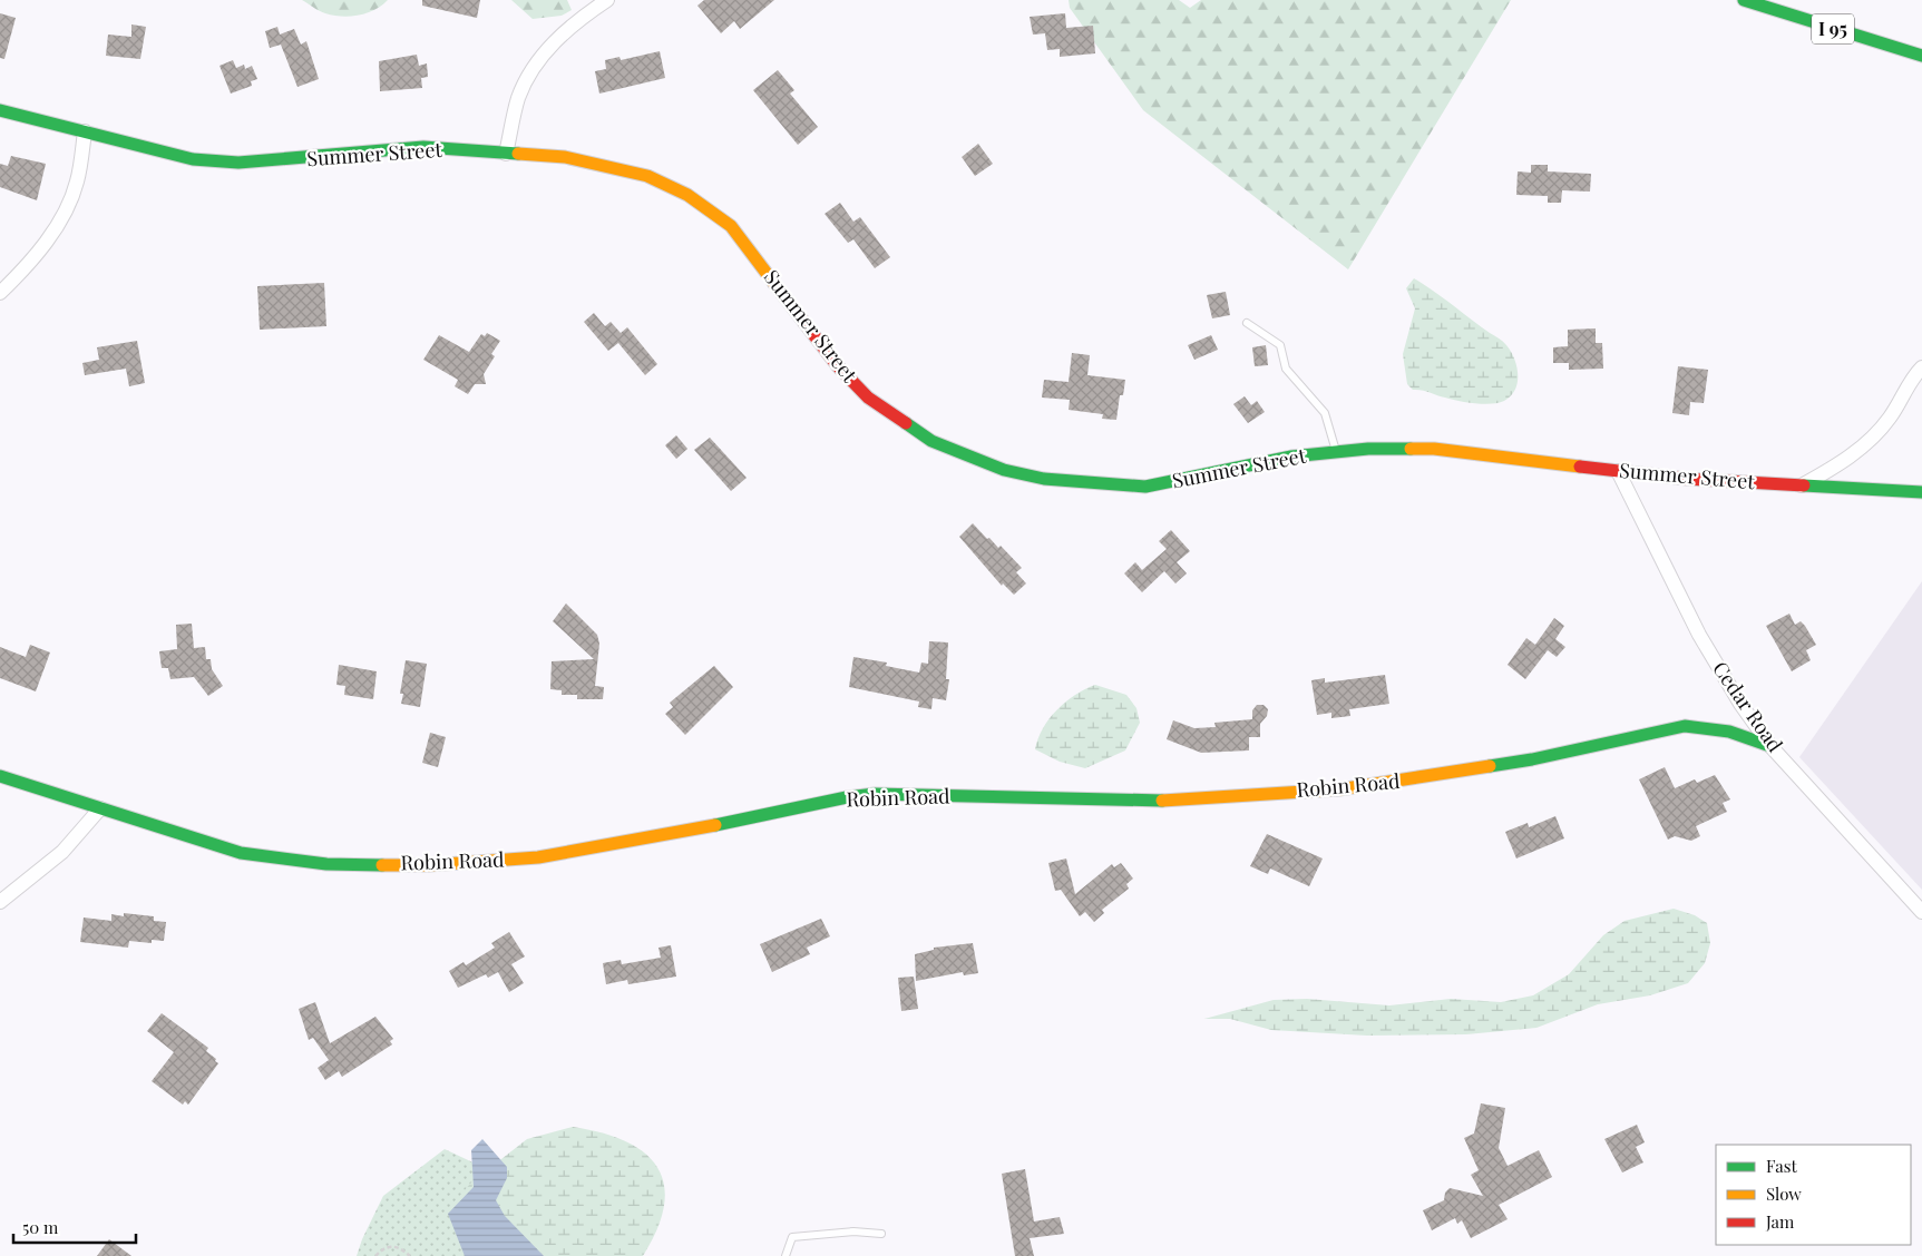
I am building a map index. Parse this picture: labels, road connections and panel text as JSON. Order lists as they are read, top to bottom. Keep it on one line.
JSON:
{"streets":{"main road":["I 95","Summer Street","Robin Road"],"street":["Cedar Road"]},"crossings":[["Summer Street","Cedar Road"],["Cedar Road","Robin Road"]],"legend":["Fast","Slow","Jam"],"scale_bar":"50 m"}
